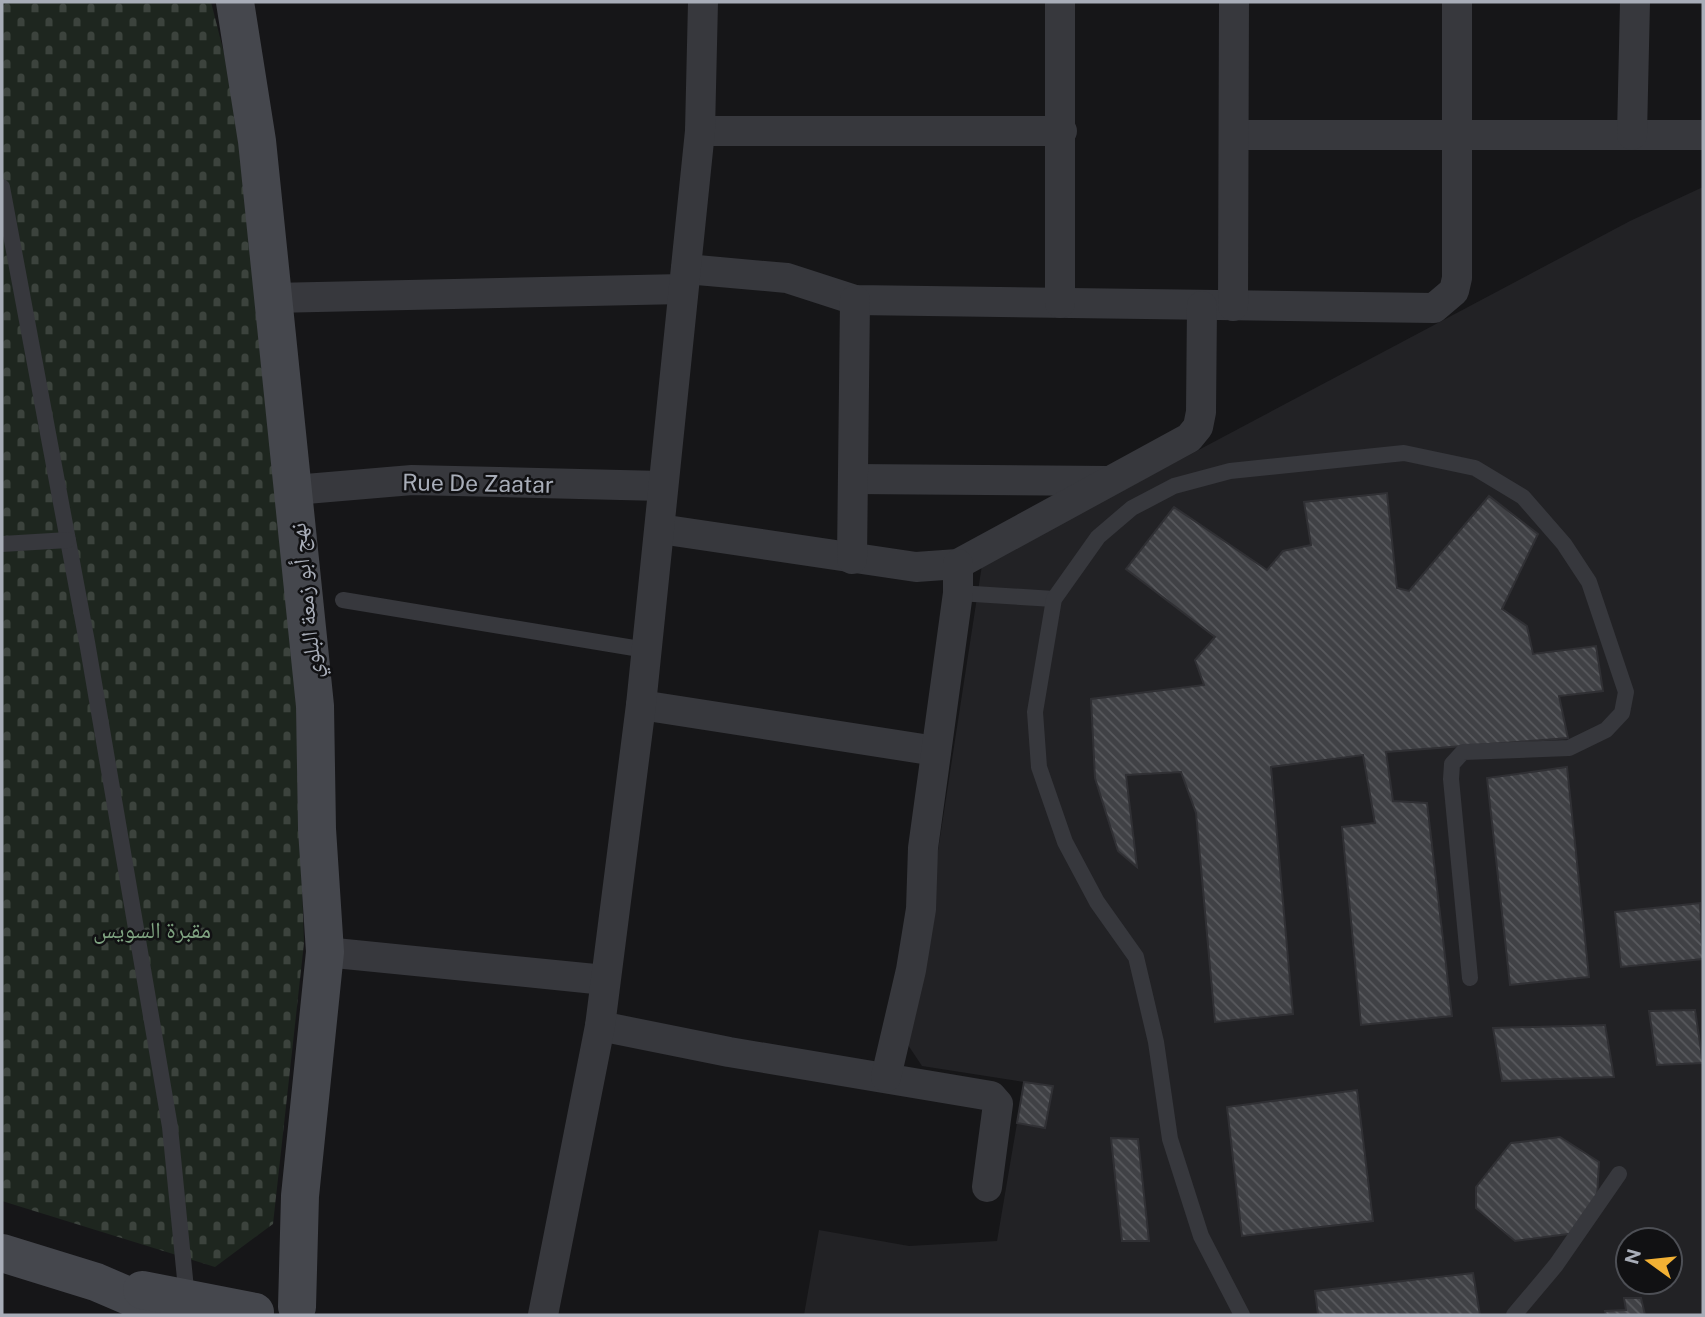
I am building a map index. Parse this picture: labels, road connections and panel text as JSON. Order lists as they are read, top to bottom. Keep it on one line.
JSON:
{"streets":{"main road":["نهج أبو زمعة البلوي"],"street":["Rue De Zaatar"]},"crossings":[["Rue De Zaatar","نهج أبو زمعة البلوي"]],"parks":["مقبرة السويس"],"north":"left"}
